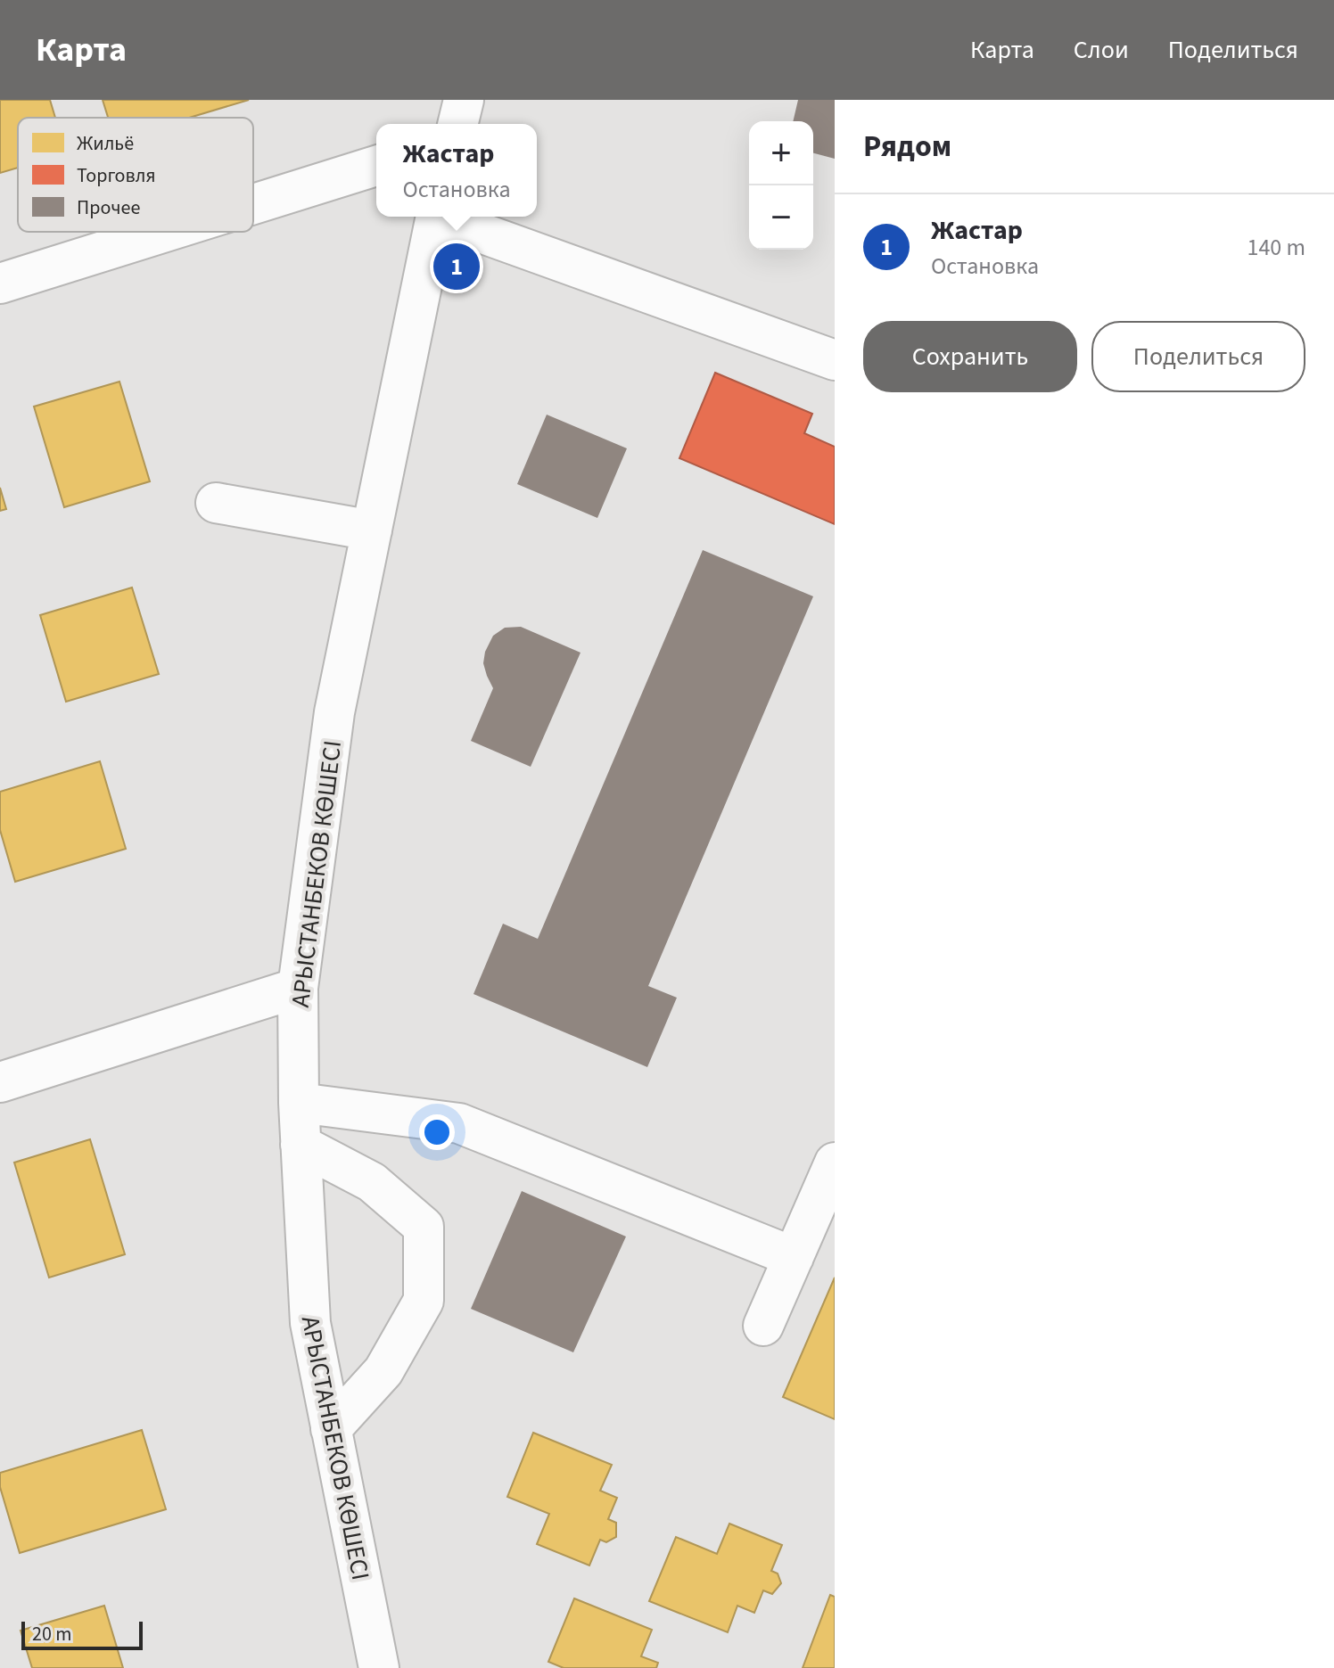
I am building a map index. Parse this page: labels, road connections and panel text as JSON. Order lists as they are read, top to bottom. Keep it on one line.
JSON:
{"streets":{"street":["АРЫСТАНБЕКОВ КӨШЕСІ"]},"legend":["Жильё","Торговля","Прочее"],"scale_bar":"20 m","page":{"header":"Карта","nav":["Карта","Слои","Поделиться"],"heading":"Рядом","map_buttons":["+","−"],"popup":["Жастар","Остановка"],"list":[{"mark":"1","name":"Жастар","note":"Остановка","value":"140 m"}],"pins":"1","buttons":["Сохранить","Поделиться"],"scale":"20 m"}}
